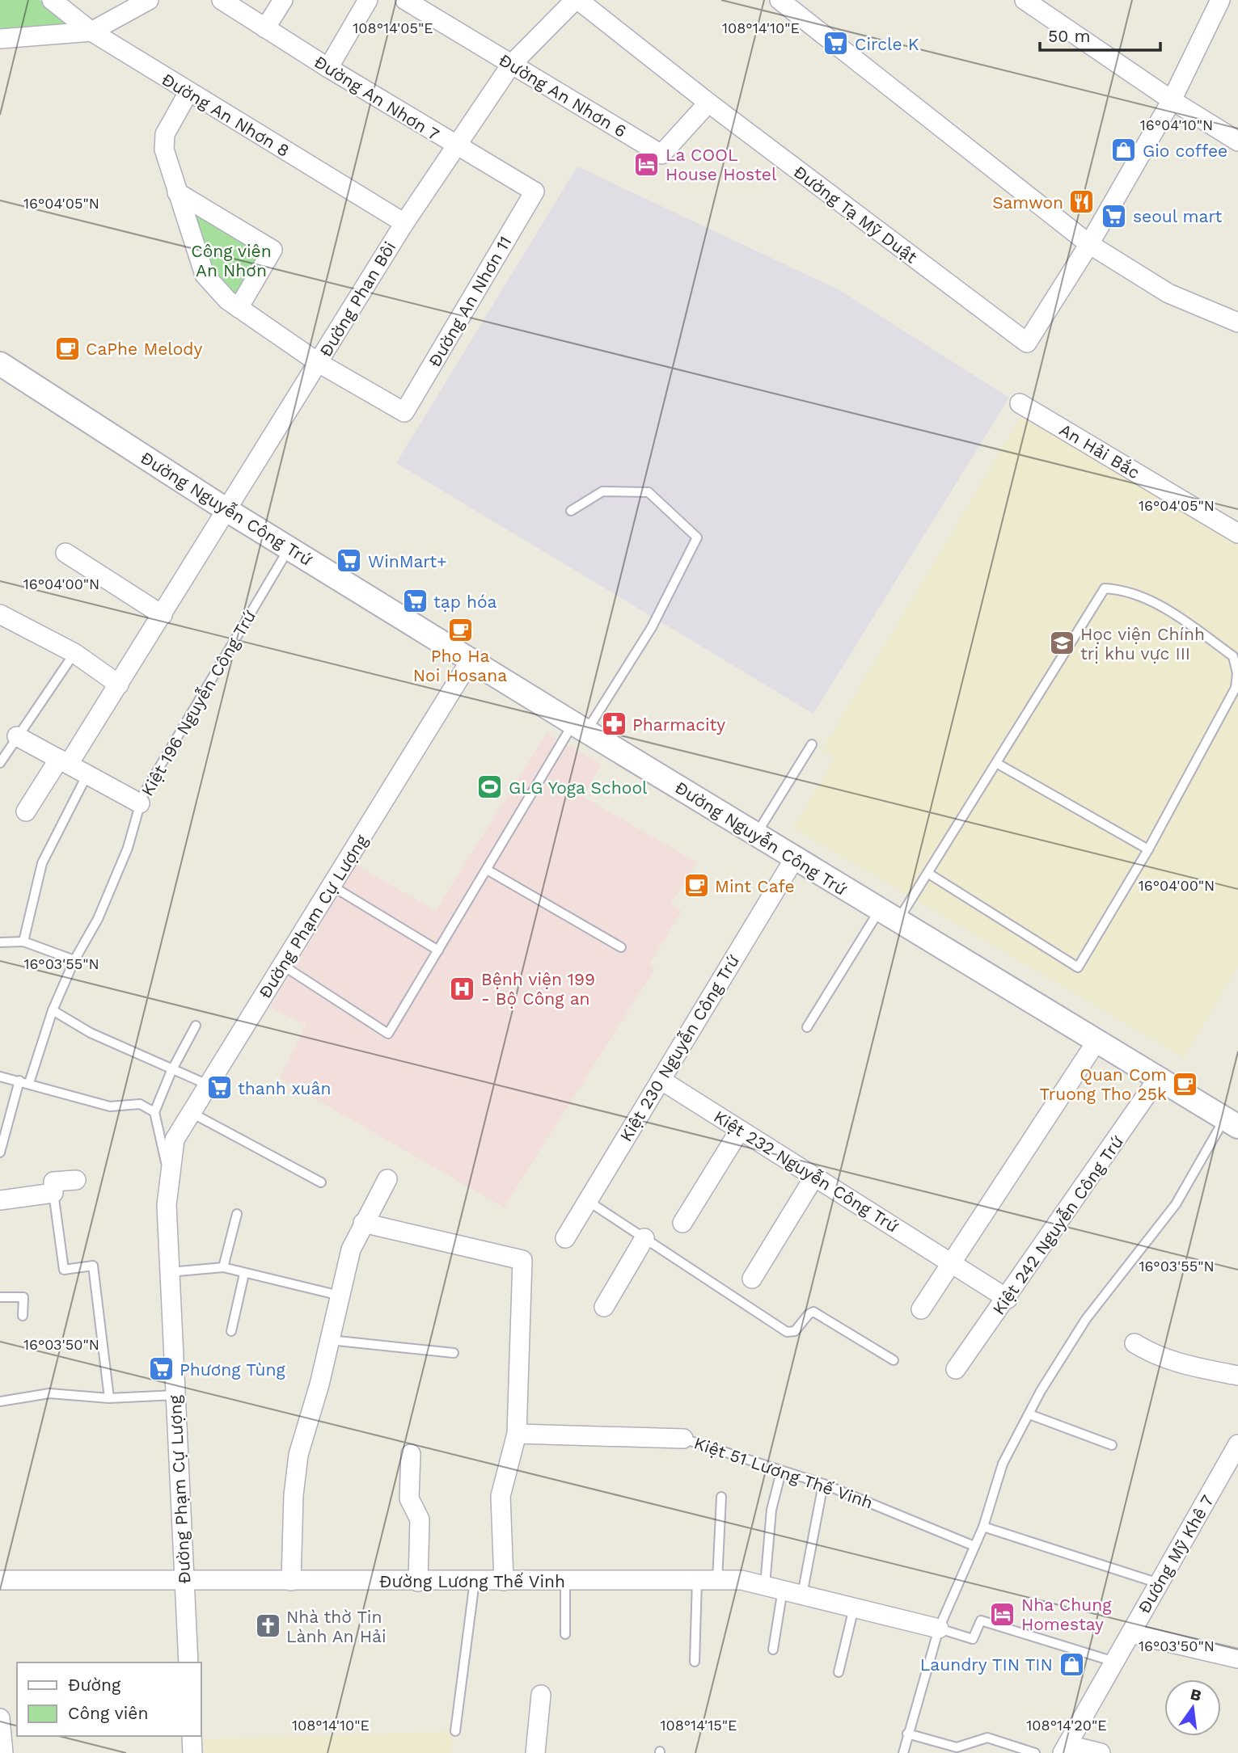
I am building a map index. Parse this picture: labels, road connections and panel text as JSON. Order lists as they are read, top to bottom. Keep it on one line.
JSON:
{"streets":{"street":["Đường An Nhơn 6","Đường An Nhơn 7","Đường An Nhơn 8","Đường Tạ Mỹ Duật","Đường Phan Bôi","Đường An Nhơn 11","An Hải Bắc","Đường Nguyễn Công Trứ","Đường Phạm Cự Lượng","Kiệt 230 Nguyễn Công Trứ","Kiệt 232 Nguyễn Công Trứ","Kiệt 242 Nguyễn Công Trứ","Kiệt 51 Lương Thế Vinh","Đường Mỹ Khê 7","Đường Lương Thế Vinh"],"lane":["Kiệt 196 Nguyễn Công Trứ"]},"crossings":[["Đường An Nhơn 6","Đường Tạ Mỹ Duật"],["Đường An Nhơn 6","Đường Phan Bôi"],["Đường An Nhơn 7","Đường Phan Bôi"],["Đường An Nhơn 7","Đường An Nhơn 11"],["Đường An Nhơn 8","Đường Phan Bôi"],["Đường Tạ Mỹ Duật","Đường Phan Bôi"],["Đường Phan Bôi","Đường An Nhơn 11"],["Đường Phan Bôi","Đường Nguyễn Công Trứ"],["Đường Nguyễn Công Trứ","Kiệt 196 Nguyễn Công Trứ"],["Đường Nguyễn Công Trứ","Đường Phạm Cự Lượng"],["Đường Nguyễn Công Trứ","Kiệt 230 Nguyễn Công Trứ"],["Đường Nguyễn Công Trứ","Kiệt 242 Nguyễn Công Trứ"],["Đường Phạm Cự Lượng","Đường Lương Thế Vinh"],["Kiệt 230 Nguyễn Công Trứ","Kiệt 232 Nguyễn Công Trứ"],["Kiệt 232 Nguyễn Công Trứ","Kiệt 242 Nguyễn Công Trứ"]],"parks":["Công viên An Nhơn"],"places":{"supermarket":["Circle K","seoul mart","WinMart+","tạp hóa","thanh xuân","Phương Tùng"],"shop":["Gio coffee","Laundry TIN TIN"],"hotel":["La COOL House Hostel","Nha Chung Homestay"],"restaurant":["Samwon"],"cafe":["CaPhe Melody","Pho Ha Noi Hosana","Mint Cafe","Quan Com Truong Tho 25k"],"school or university":["Học viện Chính trị khu vực III"],"pharmacy":["Pharmacity"],"sports":["GLG Yoga School"],"hospital":["Bệnh viện 199 - Bộ Công an"],"church":["Nhà thờ Tin Lành An Hải"]},"legend":["Đường","Công viên"],"scale_bar":"50 m","north":"top","coordinates":["108°14'05\"E","108°14'10\"E","16°04'10\"N","16°04'05\"N","16°04'00\"N","16°03'55\"N","16°03'50\"N","108°14'15\"E","108°14'20\"E"]}
